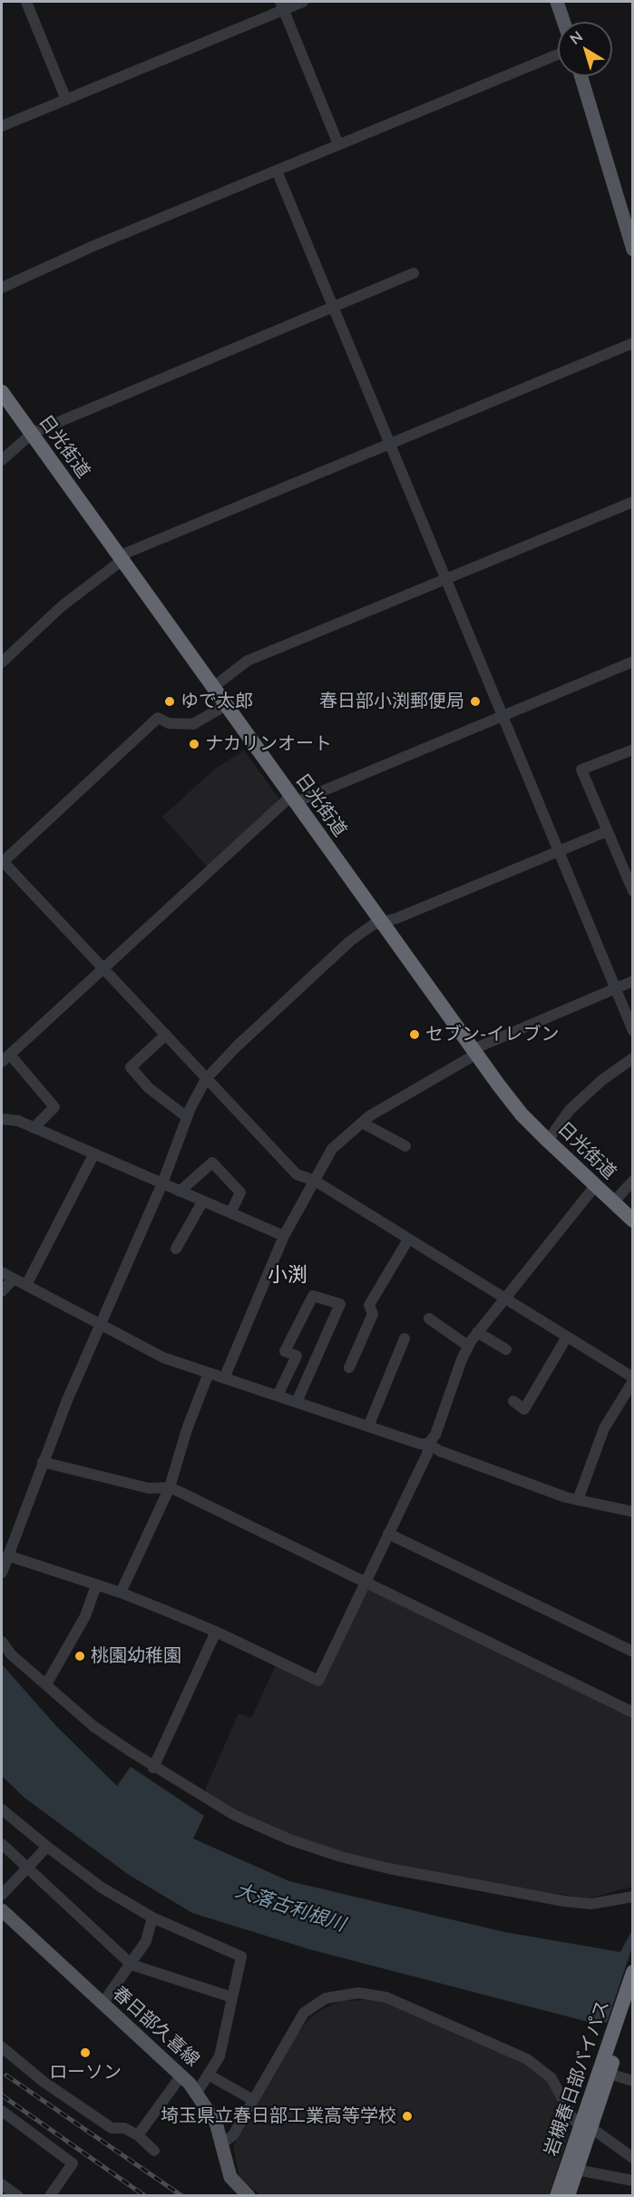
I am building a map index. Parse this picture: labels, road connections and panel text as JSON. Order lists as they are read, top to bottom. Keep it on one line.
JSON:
{"streets":{"highway":["日光街道","岩槻春日部バイパス"],"main road":["春日部久喜線"]},"districts":["小渕"],"water":["大落古利根川"],"places":["ゆで太郎","春日部小渕郵便局","ナカリンオート","セブン-イレブン","桃園幼稚園","ローソン","埼玉県立春日部工業高等学校"],"north":"top left"}
